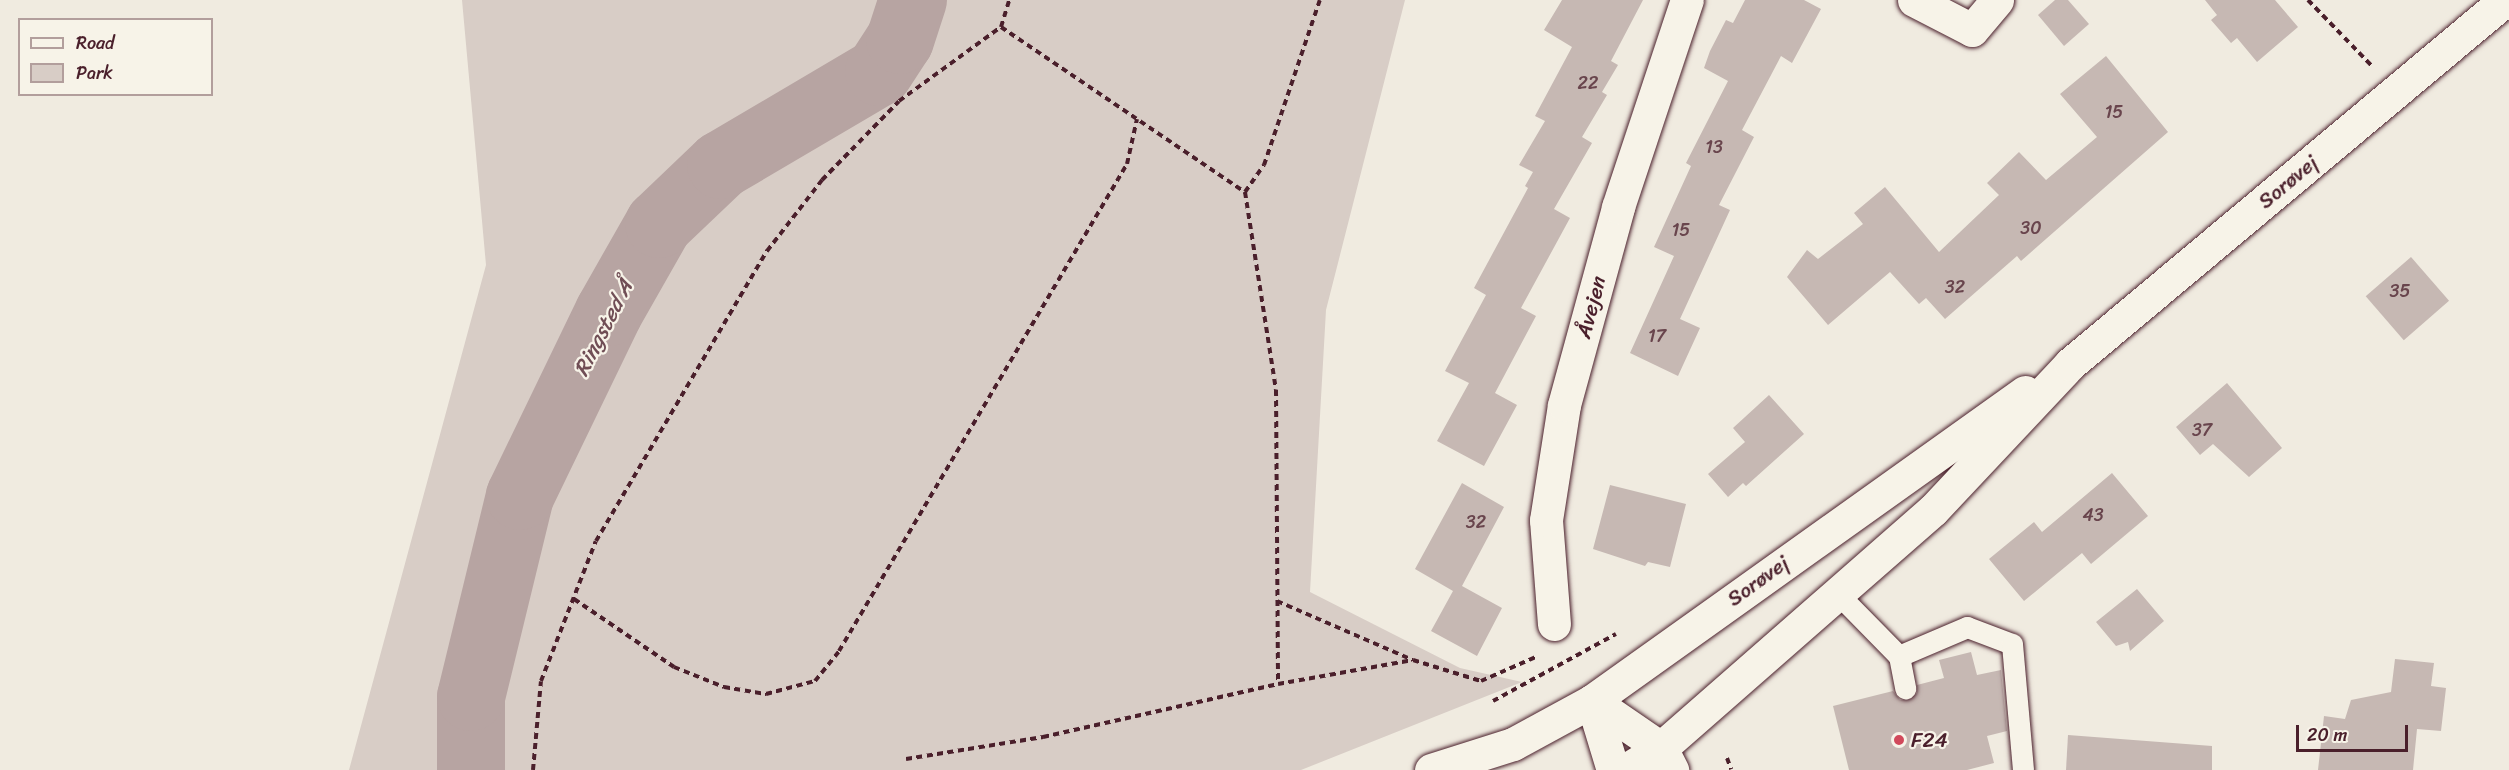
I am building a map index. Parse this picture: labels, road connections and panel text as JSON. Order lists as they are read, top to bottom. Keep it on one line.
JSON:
{"streets":{"street":["Sorøvej","Åvejen"]},"water":["Ringsted Å"],"places":["F24"],"house_numbers":["22","15","13","30","15","32","35","17","37","43","32"],"legend":["Road","Park"],"scale_bar":"20 m"}
